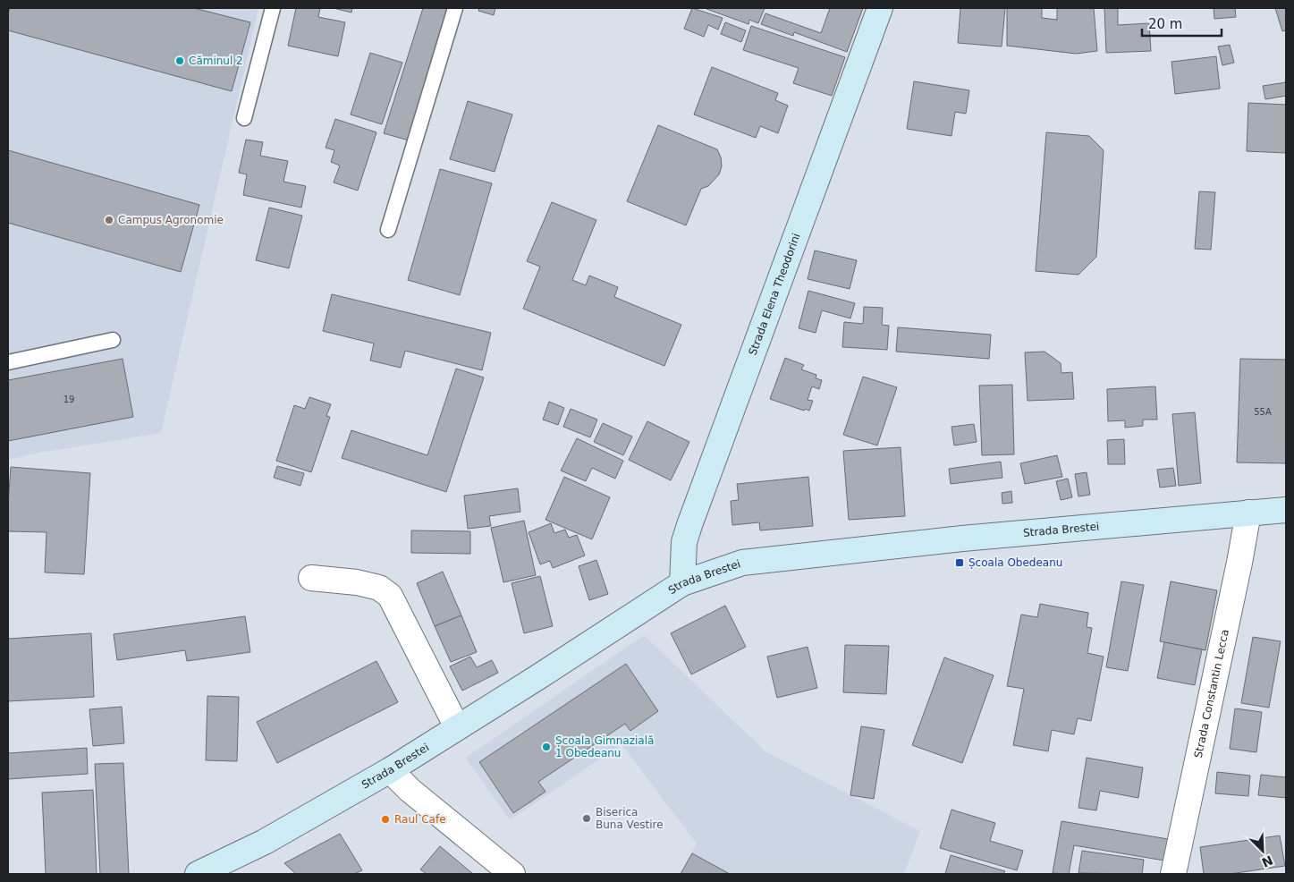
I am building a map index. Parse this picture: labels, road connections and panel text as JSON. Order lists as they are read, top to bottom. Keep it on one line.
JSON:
{"streets":{"main road":["Strada Elena Theodorini","Strada Brestei"],"street":["Strada Constantin Lecca"]},"crossings":[["Strada Elena Theodorini","Strada Brestei"],["Strada Brestei","Strada Constantin Lecca"]],"places":{"other":["Căminul 2","Campus Agronomie","Școala Gimnazială 1 Obedeanu","Biserica Buna Vestire","Raul Cafe"],"transit":["Școala Obedeanu"]},"house_numbers":["19","55A"],"scale_bar":"20 m","north":"bottom right"}
